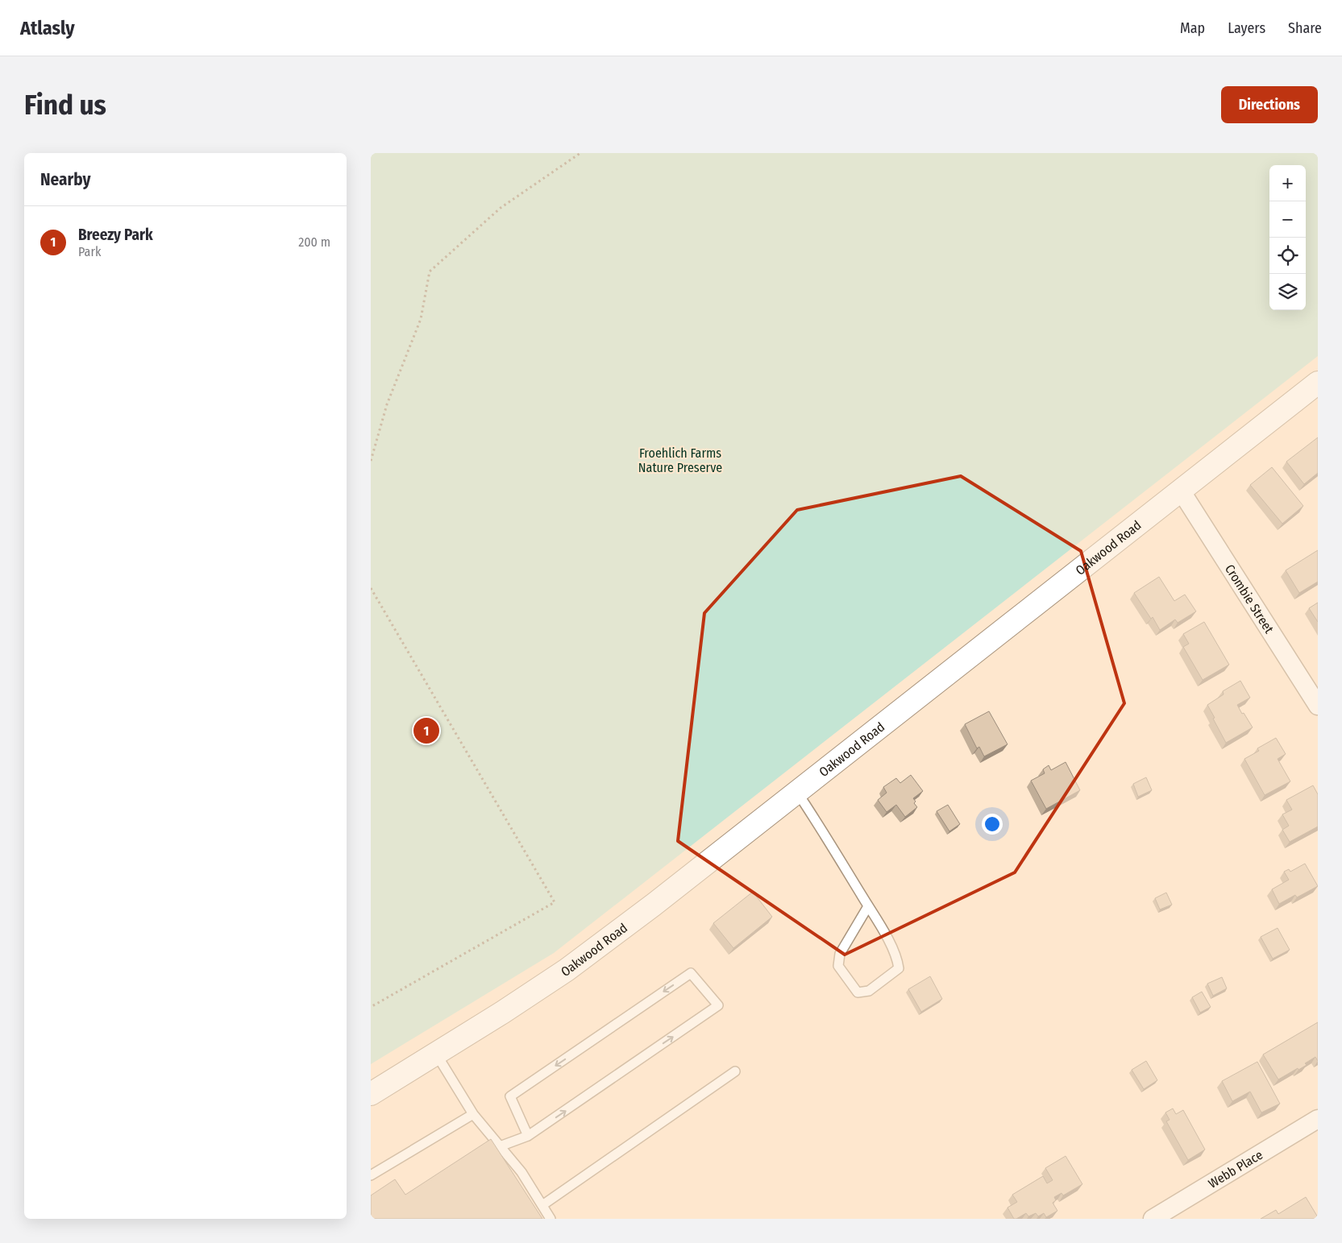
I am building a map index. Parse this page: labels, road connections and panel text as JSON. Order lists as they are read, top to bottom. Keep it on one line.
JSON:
{"streets":{"main road":["Oakwood Road"],"street":["Crombie Street","Webb Place"]},"crossings":[["Oakwood Road","Crombie Street"]],"parks":["Froehlich Farms Nature Preserve"],"page":{"header":"Atlasly","nav":["Map","Layers","Share"],"buttons":"Directions","title":"Find us","heading":"Nearby","map_buttons":["+","−"],"list":[{"mark":"1","name":"Breezy Park","note":"Park","value":"200 m"}],"pins":"1"}}
